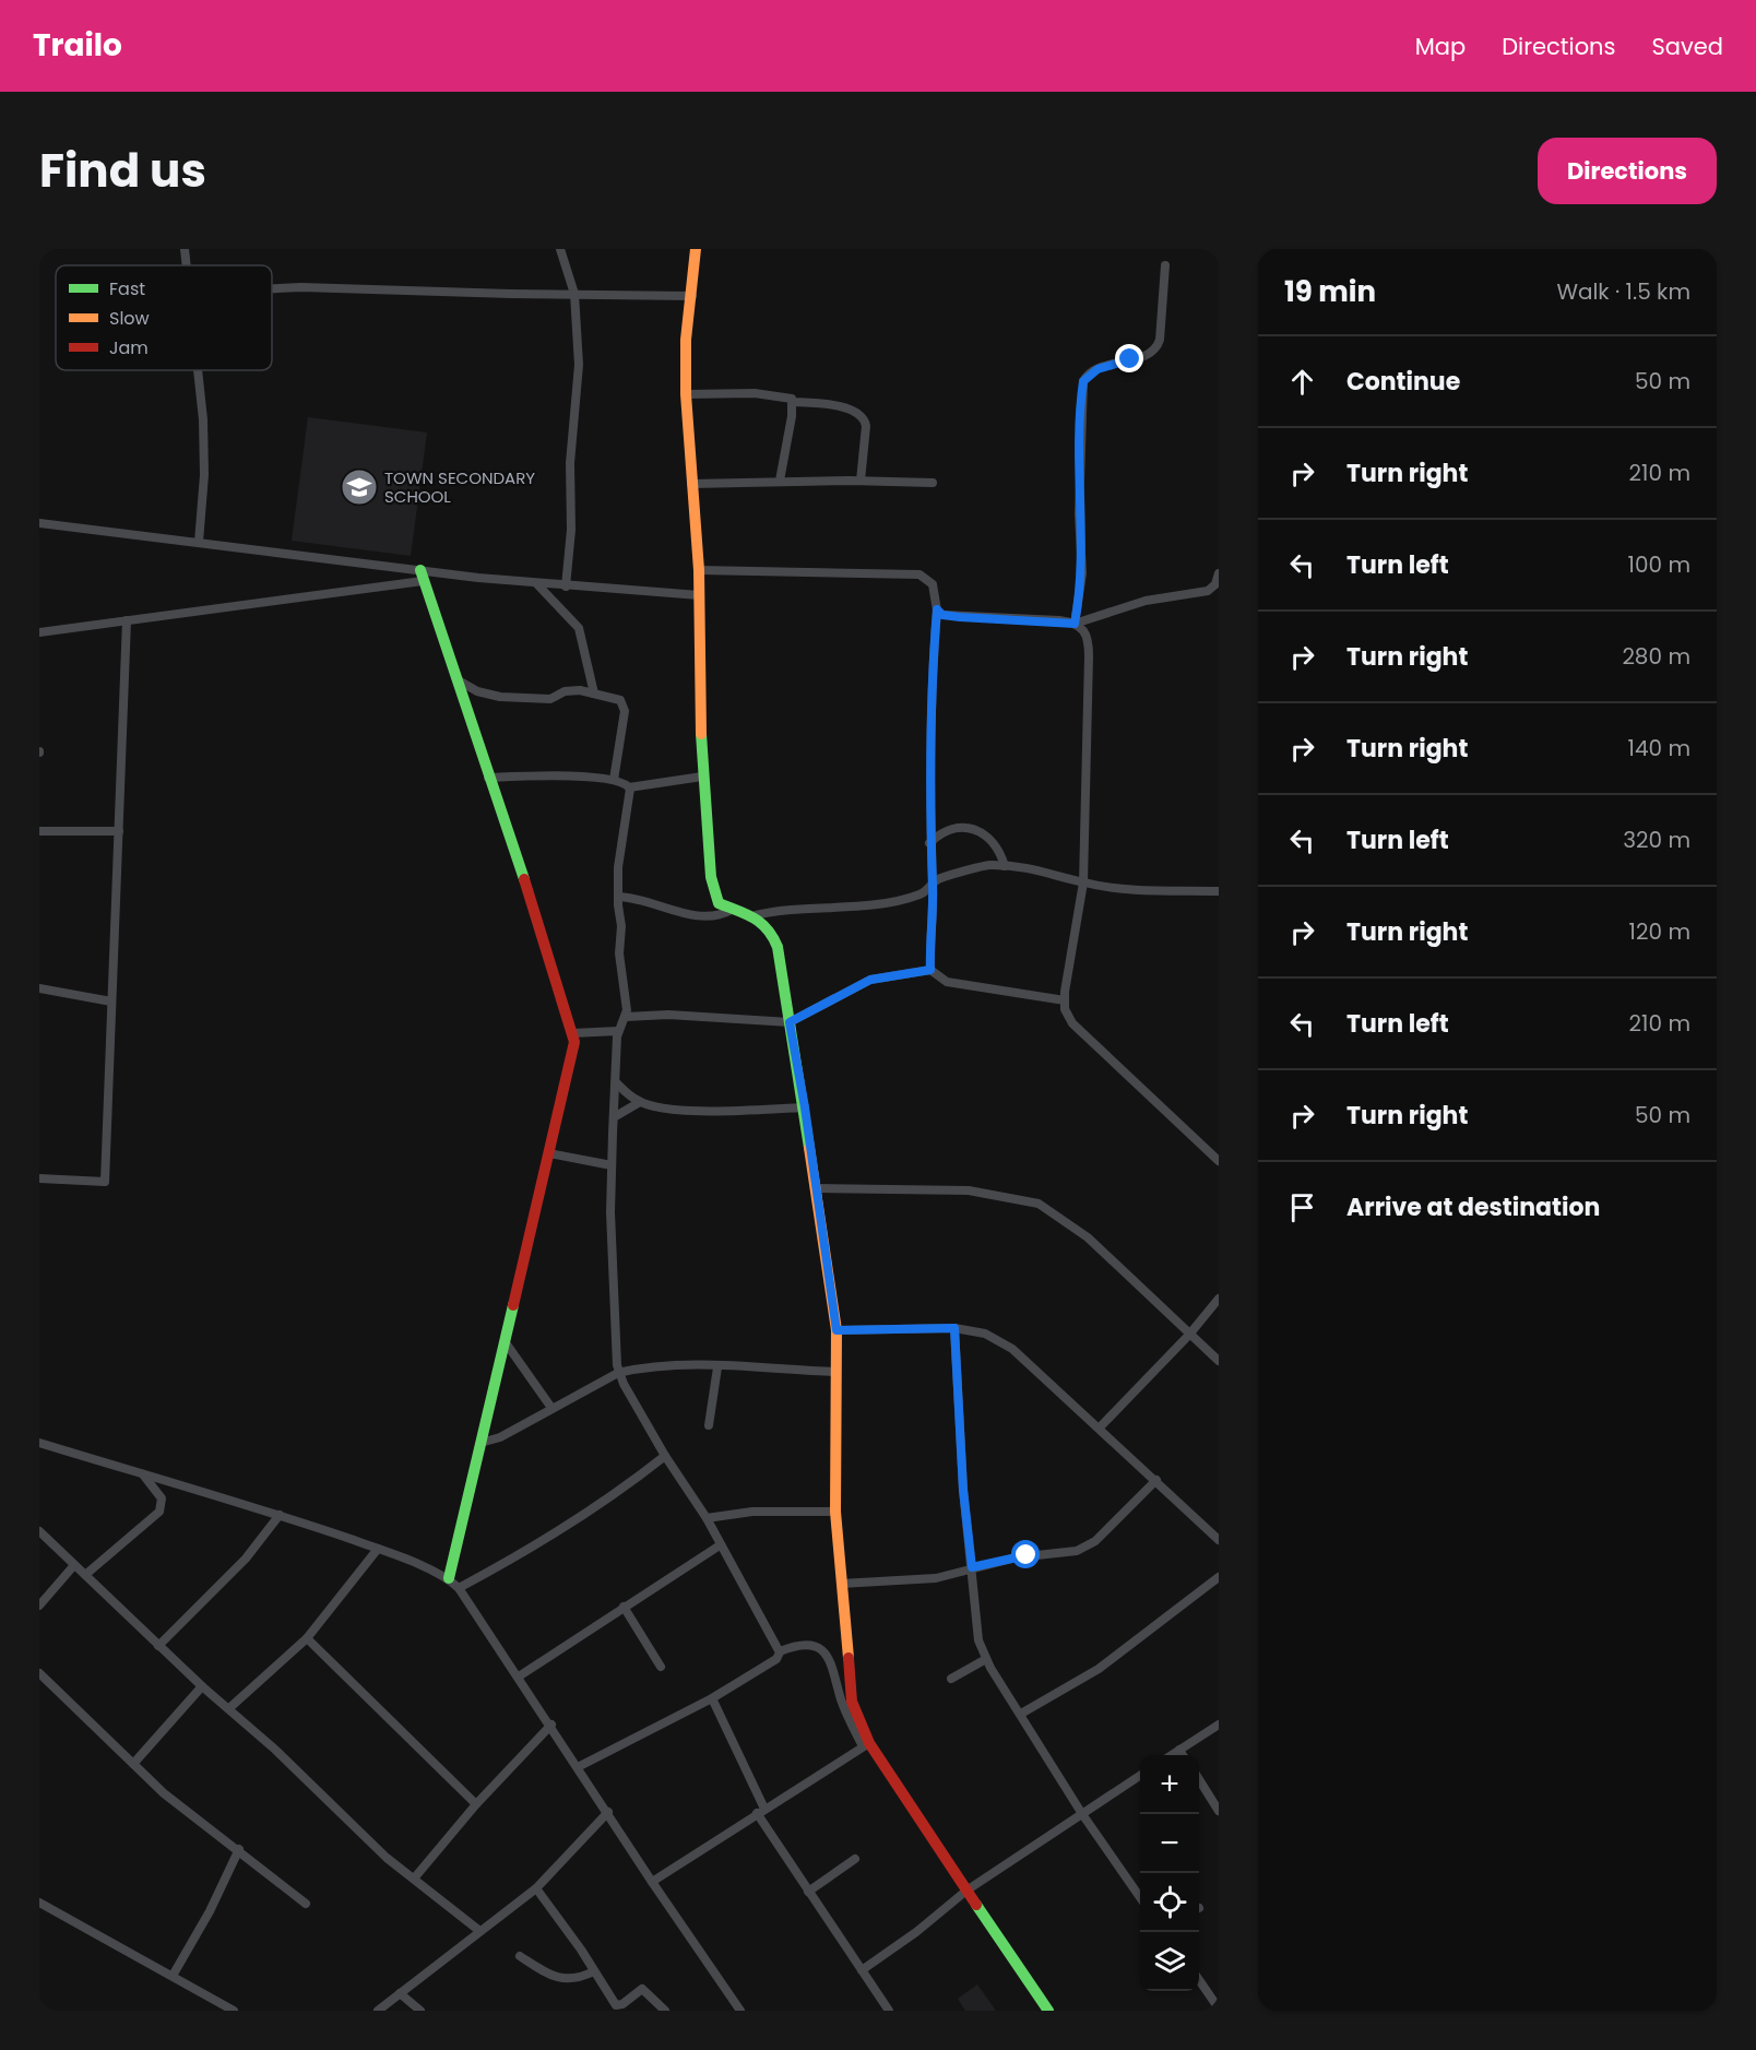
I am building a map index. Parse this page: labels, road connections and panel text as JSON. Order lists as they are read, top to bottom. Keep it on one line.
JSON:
{"places":{"school or university":["TOWN SECONDARY SCHOOL"]},"legend":["Fast","Slow","Jam"],"page":{"header":"Trailo","nav":["Map","Directions","Saved"],"title":"Find us","buttons":"Directions","heading":["19 min","Walk · 1.5 km"],"list":[["Continue","50 m"],["Turn right","210 m"],["Turn left","100 m"],["Turn right","280 m"],["Turn right","140 m"],["Turn left","320 m"],["Turn right","120 m"],["Turn left","210 m"],["Turn right","50 m"],"Arrive at destination"],"map_buttons":["+","−"]}}
